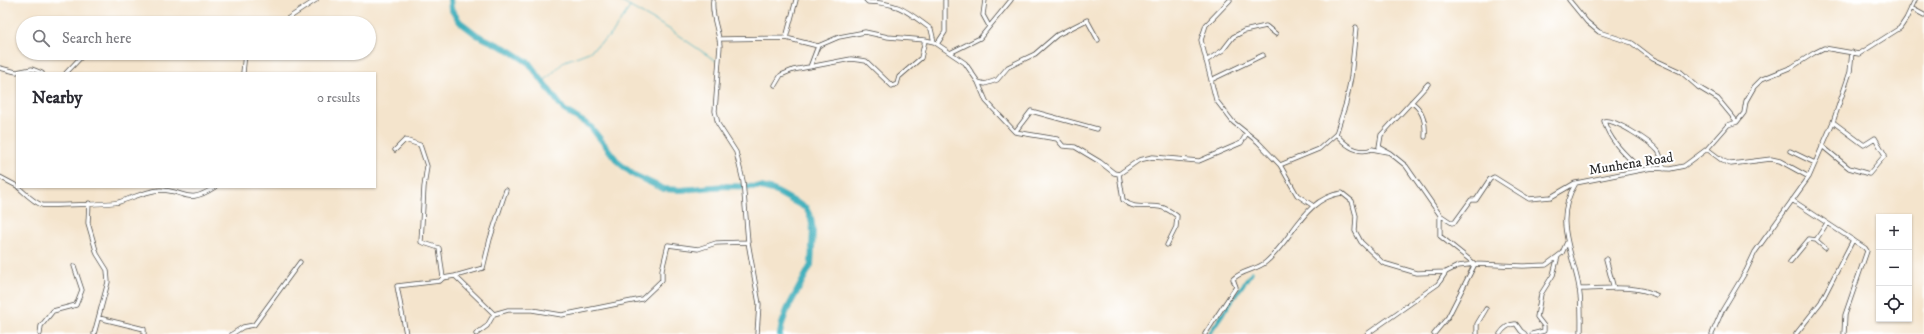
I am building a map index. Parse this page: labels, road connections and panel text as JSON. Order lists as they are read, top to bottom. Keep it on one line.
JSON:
{"streets":{"street":["Munhena Road"]},"page":{"search":"Search here","heading":["Nearby","0 results"],"map_buttons":["+","−"]}}
